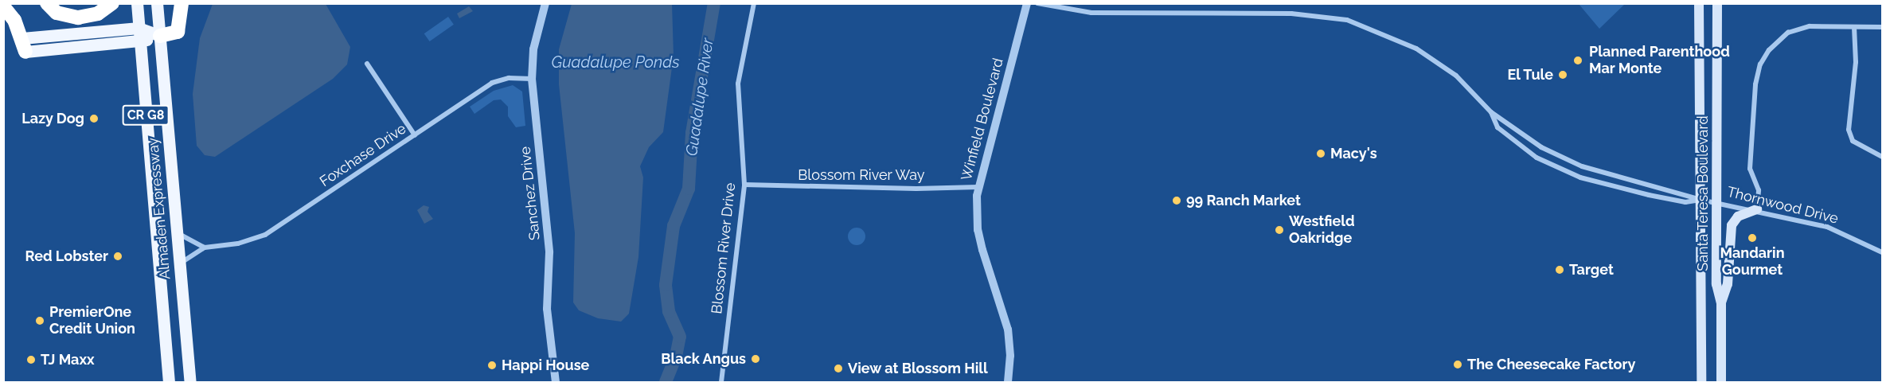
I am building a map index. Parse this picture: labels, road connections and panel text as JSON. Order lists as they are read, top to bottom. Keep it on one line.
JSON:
{"streets":{"main road":["CR G8","Santa Teresa Boulevard","Almaden Expressway"],"street":["Winfield Boulevard","Foxchase Drive","Blossom River Way","Sanchez Drive","Thornwood Drive","Blossom River Drive"]},"crossings":[["Winfield Boulevard","Blossom River Way"],["Foxchase Drive","Sanchez Drive"],["Foxchase Drive","Almaden Expressway"],["Blossom River Way","Blossom River Drive"],["Santa Teresa Boulevard","Thornwood Drive"]],"water":["Guadalupe Ponds","Guadalupe River"],"places":["Planned Parenthood Mar Monte","El Tule","Lazy Dog","Macy's","99 Ranch Market","Westfield Oakridge","Mandarin Gourmet","Red Lobster","Target","PremierOne Credit Union","Black Angus","TJ Maxx","The Cheesecake Factory","Happi House","View at Blossom Hill"]}
